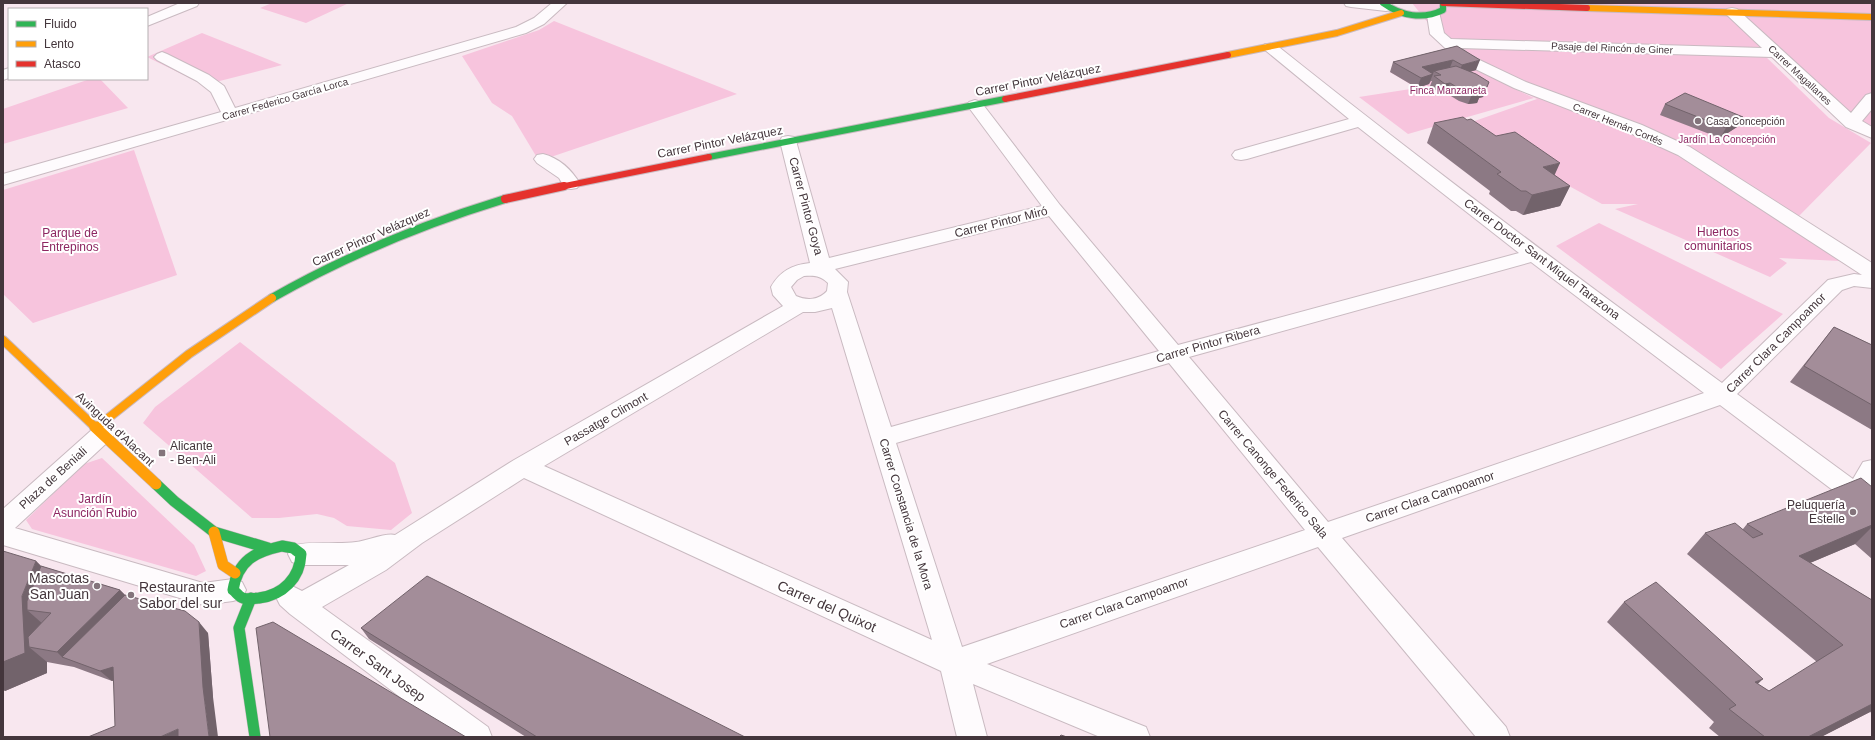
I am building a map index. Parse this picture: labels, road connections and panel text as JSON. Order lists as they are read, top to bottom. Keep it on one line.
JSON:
{"streets":{"street":["Pasaje del Rincón de Giner","Carrer Magallanes","Carrer Pintor Velázquez","Carrer Federico García Lorca","Carrer Hernán Cortés","Carrer Pintor Goya","Carrer Pintor Miró","Carrer Doctor Sant Miquel Tarazona","Carrer Clara Campoamor","Carrer Pintor Ribera","Passatge Climont","Avinguda d'Alacant","Carrer Canonge Federico Sala","Plaza de Beniali","Carrer Constancia de la Mora","Carrer del Quixot","Carrer Sant Josep"]},"crossings":[["Pasaje del Rincón de Giner","Carrer Magallanes"],["Pasaje del Rincón de Giner","Carrer Hernán Cortés"],["Carrer Pintor Velázquez","Carrer Pintor Goya"],["Carrer Pintor Velázquez","Carrer Pintor Miró"],["Carrer Pintor Velázquez","Carrer Doctor Sant Miquel Tarazona"],["Carrer Pintor Velázquez","Avinguda d'Alacant"],["Carrer Pintor Velázquez","Plaza de Beniali"],["Carrer Pintor Goya","Carrer Pintor Miró"],["Carrer Pintor Goya","Passatge Climont"],["Carrer Pintor Goya","Carrer Constancia de la Mora"],["Carrer Pintor Miró","Passatge Climont"],["Carrer Pintor Miró","Carrer Canonge Federico Sala"],["Carrer Pintor Miró","Carrer Constancia de la Mora"],["Carrer Doctor Sant Miquel Tarazona","Carrer Clara Campoamor"],["Carrer Doctor Sant Miquel Tarazona","Carrer Pintor Ribera"],["Carrer Clara Campoamor","Carrer Canonge Federico Sala"],["Carrer Clara Campoamor","Carrer Constancia de la Mora"],["Carrer Clara Campoamor","Carrer del Quixot"],["Carrer Pintor Ribera","Carrer Canonge Federico Sala"],["Carrer Pintor Ribera","Carrer Constancia de la Mora"],["Passatge Climont","Avinguda d'Alacant"],["Passatge Climont","Carrer Constancia de la Mora"],["Passatge Climont","Carrer del Quixot"],["Passatge Climont","Carrer Sant Josep"],["Avinguda d'Alacant","Plaza de Beniali"],["Avinguda d'Alacant","Carrer Sant Josep"],["Carrer Constancia de la Mora","Carrer del Quixot"]],"parks":["Finca Manzaneta","Jardín La Concepción","Huertos comunitarios","Parque de Entrepinos","Jardín Asunción Rubio"],"places":{"other":["Casa Concepción","Peluquería Estelle","Mascotas San Juan","Restaurante Sabor del sur"],"transit":["Alicante - Ben-Ali"]},"legend":["Fluido","Lento","Atasco"]}
